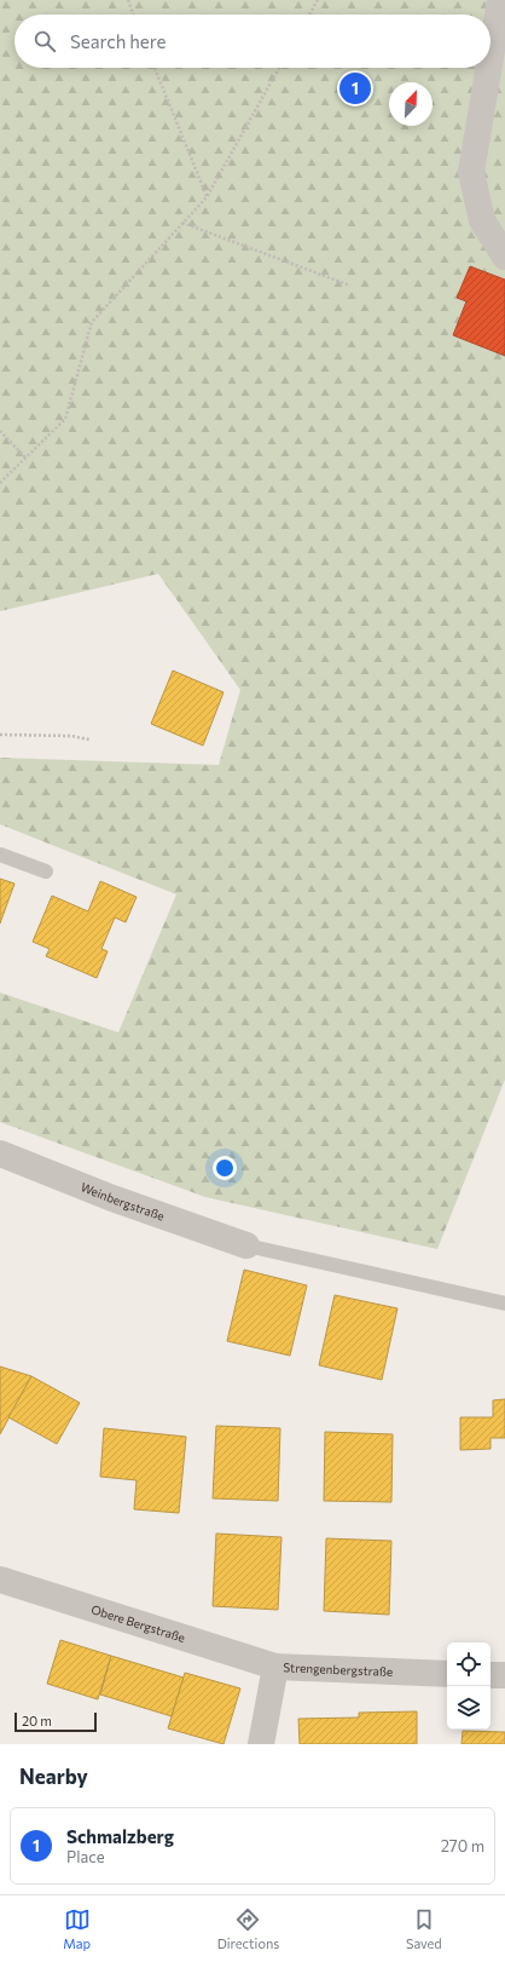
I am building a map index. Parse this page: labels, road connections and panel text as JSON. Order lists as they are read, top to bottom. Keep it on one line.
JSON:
{"streets":{"street":["Weinbergstraße","Obere Bergstraße","Strengenbergstraße"]},"crossings":[["Obere Bergstraße","Strengenbergstraße"]],"scale_bar":"20 m","north":"top right","page":{"search":"Search here","pins":"1","scale":"20 m","heading":"Nearby","list":[{"mark":"1","name":"Schmalzberg","note":"Place","value":"270 m"}],"nav":["Map","Directions","Saved"]}}
